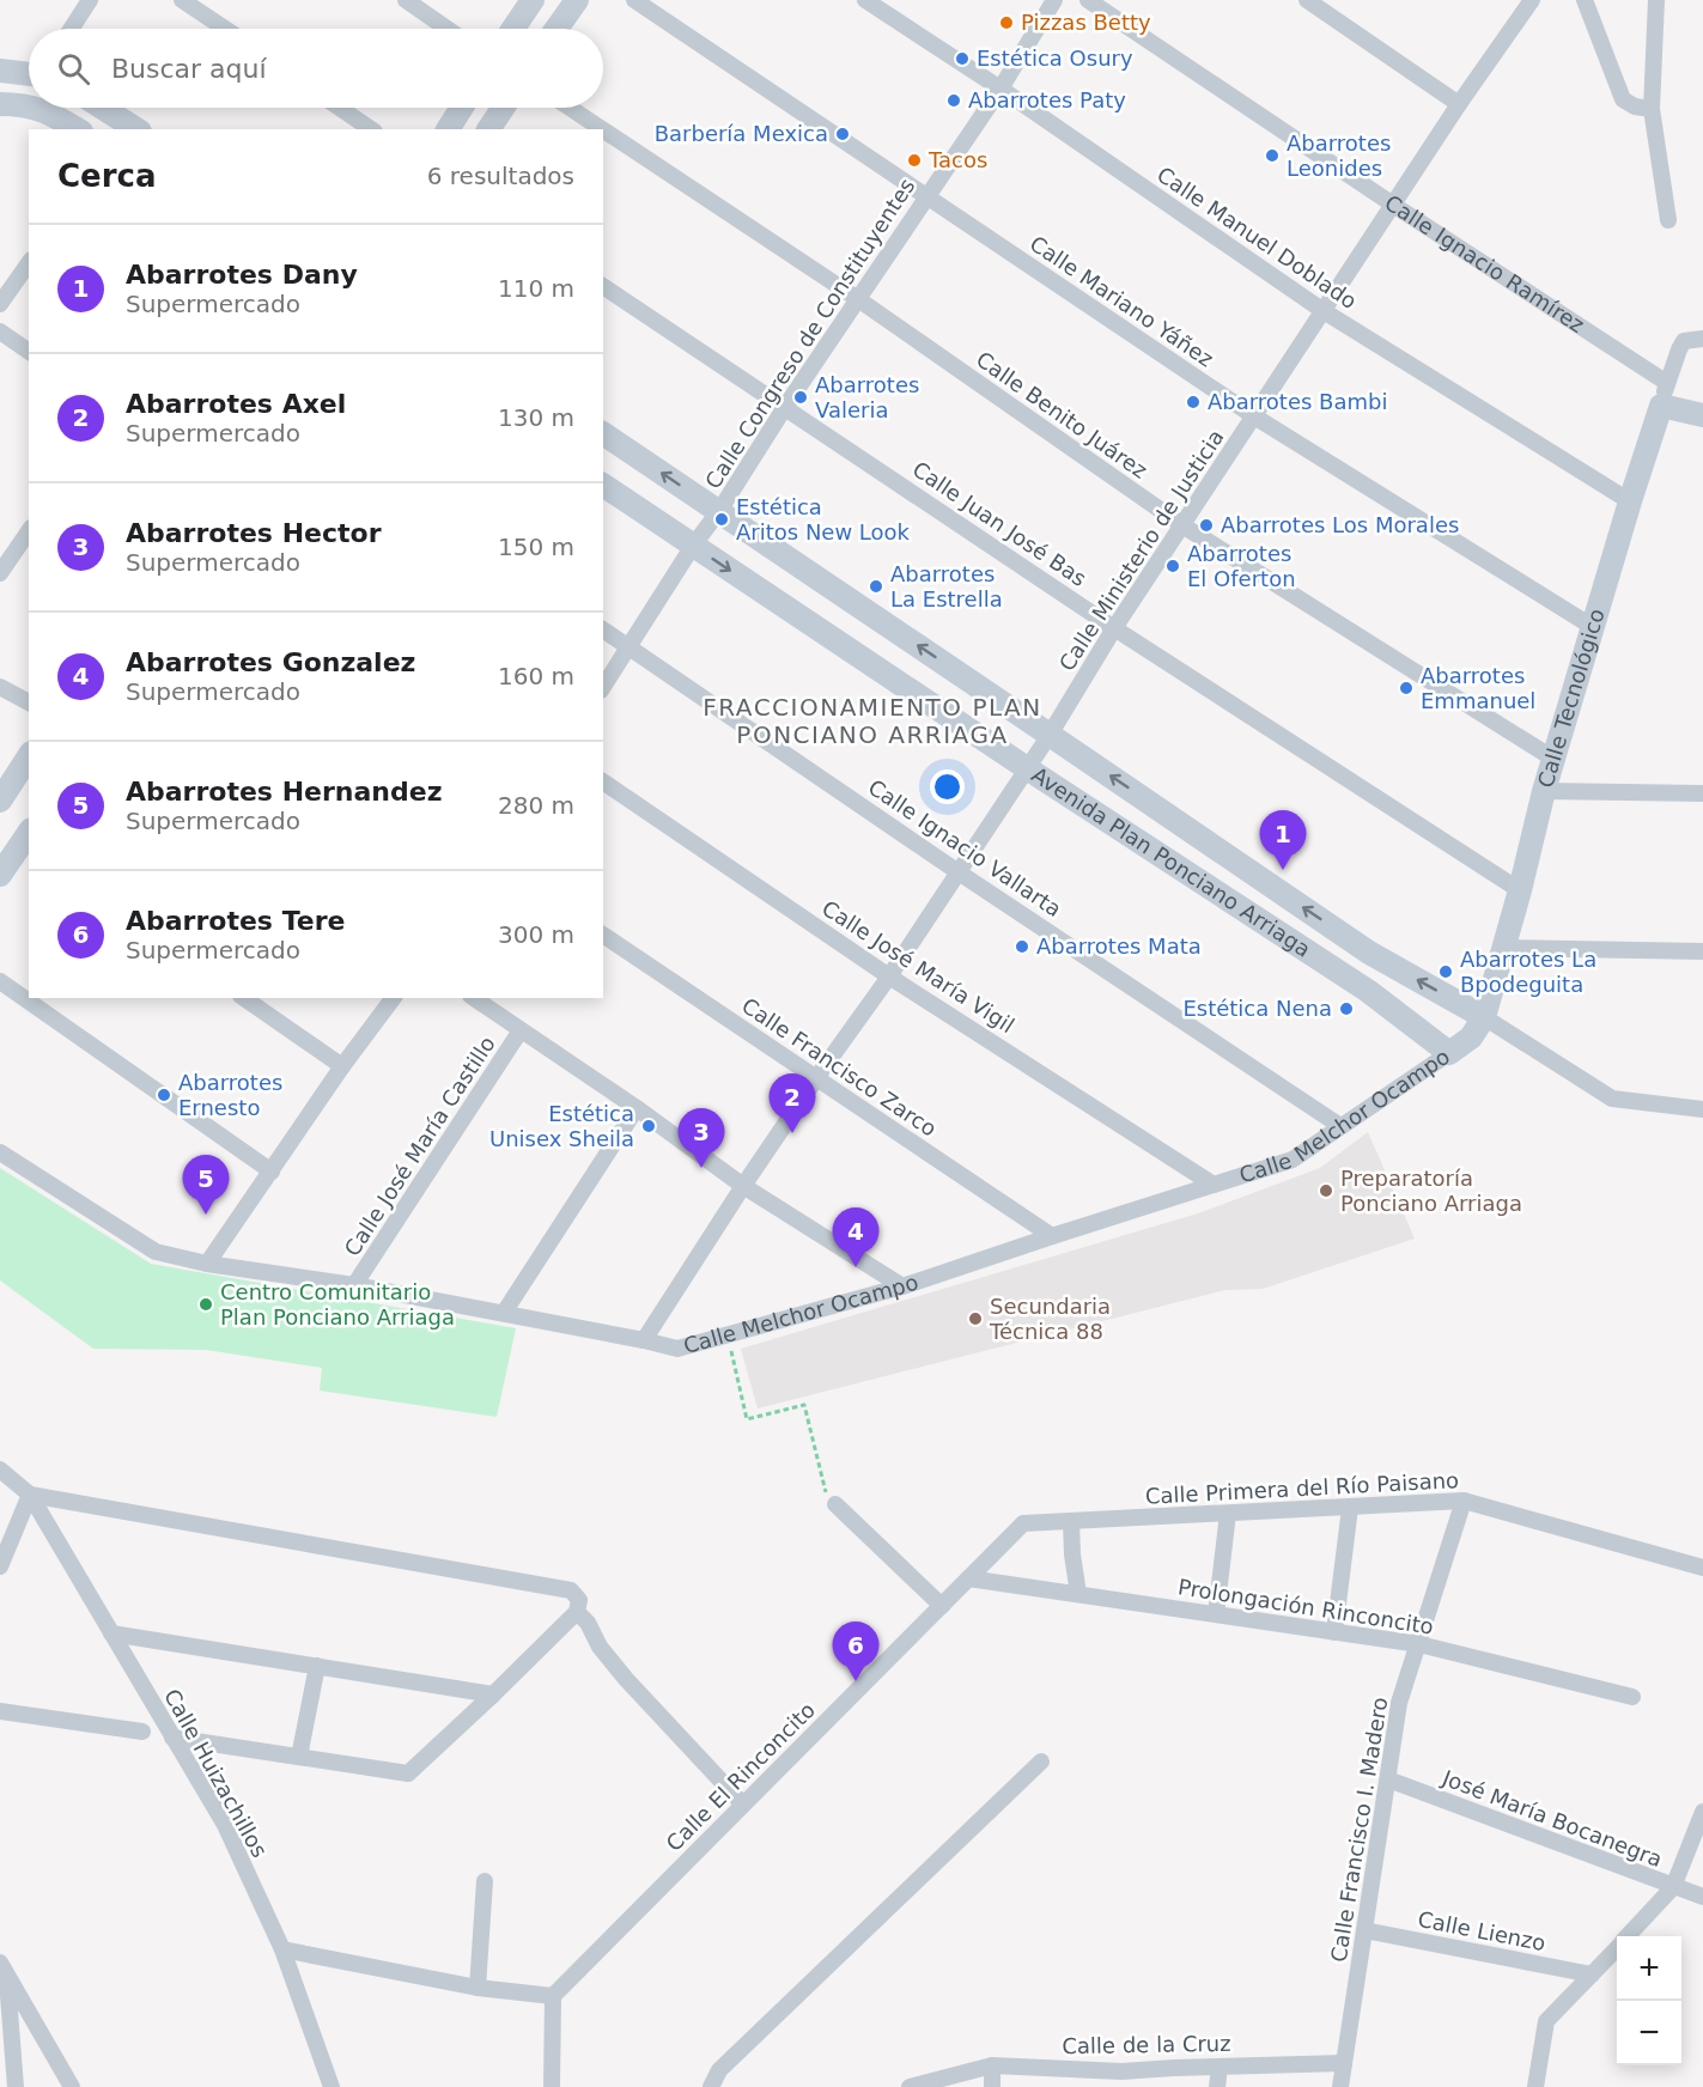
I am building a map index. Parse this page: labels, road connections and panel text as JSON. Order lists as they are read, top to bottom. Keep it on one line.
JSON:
{"streets":{"street":["Calle Manuel Doblado","Calle Ignacio Ramírez","Calle Mariano Yáñez","Calle Congreso de Constituyentes","Calle Benito Juárez","Calle Juan José Bas","Calle Ministerio de Justicia","Calle Tecnológico","Calle Ignacio Vallarta","Avenida Plan Ponciano Arriaga","Calle José María Vigil","Calle Francisco Zarco","Calle Melchor Ocampo","Calle José María Castillo","Calle Primera del Río Paisano","Prolongación Rinconcito","Calle Huizachillos","Calle El Rinconcito","José María Bocanegra","Calle Francisco I. Madero","Calle Lienzo","Calle de la Cruz"]},"crossings":[["Calle Manuel Doblado","Calle Congreso de Constituyentes"],["Calle Manuel Doblado","Calle Ministerio de Justicia"],["Calle Manuel Doblado","Calle Tecnológico"],["Calle Ignacio Ramírez","Calle Ministerio de Justicia"],["Calle Ignacio Ramírez","Calle Tecnológico"],["Calle Mariano Yáñez","Calle Congreso de Constituyentes"],["Calle Mariano Yáñez","Calle Ministerio de Justicia"],["Calle Mariano Yáñez","Calle Tecnológico"],["Calle Congreso de Constituyentes","Calle Benito Juárez"],["Calle Congreso de Constituyentes","Calle Juan José Bas"],["Calle Congreso de Constituyentes","Calle Ignacio Vallarta"],["Calle Congreso de Constituyentes","Avenida Plan Ponciano Arriaga"],["Calle Benito Juárez","Calle Ministerio de Justicia"],["Calle Benito Juárez","Calle Tecnológico"],["Calle Juan José Bas","Calle Ministerio de Justicia"],["Calle Juan José Bas","Calle Tecnológico"],["Calle Ministerio de Justicia","Calle Ignacio Vallarta"],["Calle Ministerio de Justicia","Avenida Plan Ponciano Arriaga"],["Calle Ministerio de Justicia","Calle José María Vigil"],["Calle Ministerio de Justicia","Calle Francisco Zarco"],["Calle Ministerio de Justicia","Calle Melchor Ocampo"],["Calle Tecnológico","Avenida Plan Ponciano Arriaga"],["Calle Tecnológico","Calle Melchor Ocampo"],["Calle Ignacio Vallarta","Calle Melchor Ocampo"],["Avenida Plan Ponciano Arriaga","Calle Melchor Ocampo"],["Calle José María Vigil","Calle Melchor Ocampo"],["Calle Francisco Zarco","Calle Melchor Ocampo"],["Calle Melchor Ocampo","Calle José María Castillo"],["Calle Primera del Río Paisano","Calle El Rinconcito"],["Calle Primera del Río Paisano","Calle Francisco I. Madero"],["Prolongación Rinconcito","Calle El Rinconcito"],["Prolongación Rinconcito","Calle Francisco I. Madero"],["José María Bocanegra","Calle Francisco I. Madero"],["Calle Francisco I. Madero","Calle Lienzo"],["Calle Francisco I. Madero","Calle de la Cruz"]],"districts":["FRACCIONAMIENTO PLAN PONCIANO ARRIAGA"],"places":["Pizzas Betty","Estética Osury","Abarrotes Paty","Barbería Mexica","Abarrotes Leonides","Tacos","Abarrotes Valeria","Abarrotes Bambi","Estética Aritos New Look","Abarrotes Los Morales","Abarrotes El Oferton","Abarrotes La Estrella","Abarrotes Emmanuel","Abarrotes Mata","Abarrotes La Bpodeguita","Estética Nena","Abarrotes Ernesto","Estética Unisex Sheila","Preparatoría Ponciano Arriaga","Centro Comunitario Plan Ponciano Arriaga","Secundaria Técnica 88"],"page":{"search":"Buscar aquí","heading":["Cerca","6 resultados"],"list":[{"mark":"1","name":"Abarrotes Dany","note":"Supermercado","value":"110 m"},{"mark":"2","name":"Abarrotes Axel","note":"Supermercado","value":"130 m"},{"mark":"3","name":"Abarrotes Hector","note":"Supermercado","value":"150 m"},{"mark":"4","name":"Abarrotes Gonzalez","note":"Supermercado","value":"160 m"},{"mark":"5","name":"Abarrotes Hernandez","note":"Supermercado","value":"280 m"},{"mark":"6","name":"Abarrotes Tere","note":"Supermercado","value":"300 m"}],"pins":["1","2","3","5","4","6"],"map_buttons":["+","−"]}}
